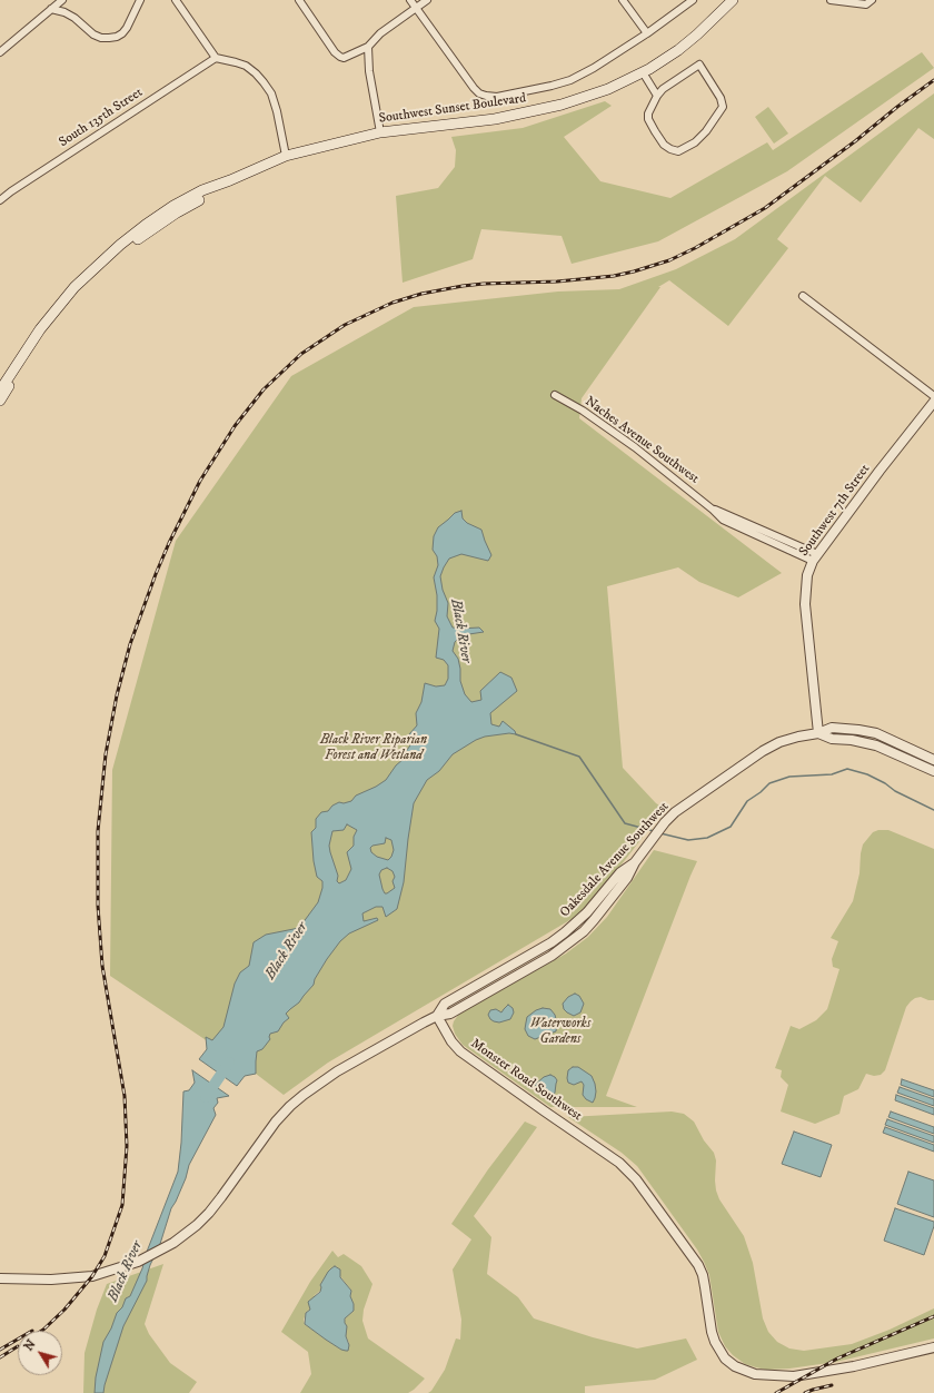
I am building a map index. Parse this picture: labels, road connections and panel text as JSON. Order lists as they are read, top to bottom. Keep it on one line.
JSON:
{"streets":{"main road":["Southwest Sunset Boulevard"],"street":["South 135th Street","Naches Avenue Southwest","Southwest 7th Street","Oakesdale Avenue Southwest","Monster Road Southwest"]},"crossings":[["Naches Avenue Southwest","Southwest 7th Street"],["Southwest 7th Street","Oakesdale Avenue Southwest"],["Oakesdale Avenue Southwest","Monster Road Southwest"]],"water":["Black River"],"parks":["Black River Riparian Forest and Wetland","Waterworks Gardens"],"north":"top left"}
